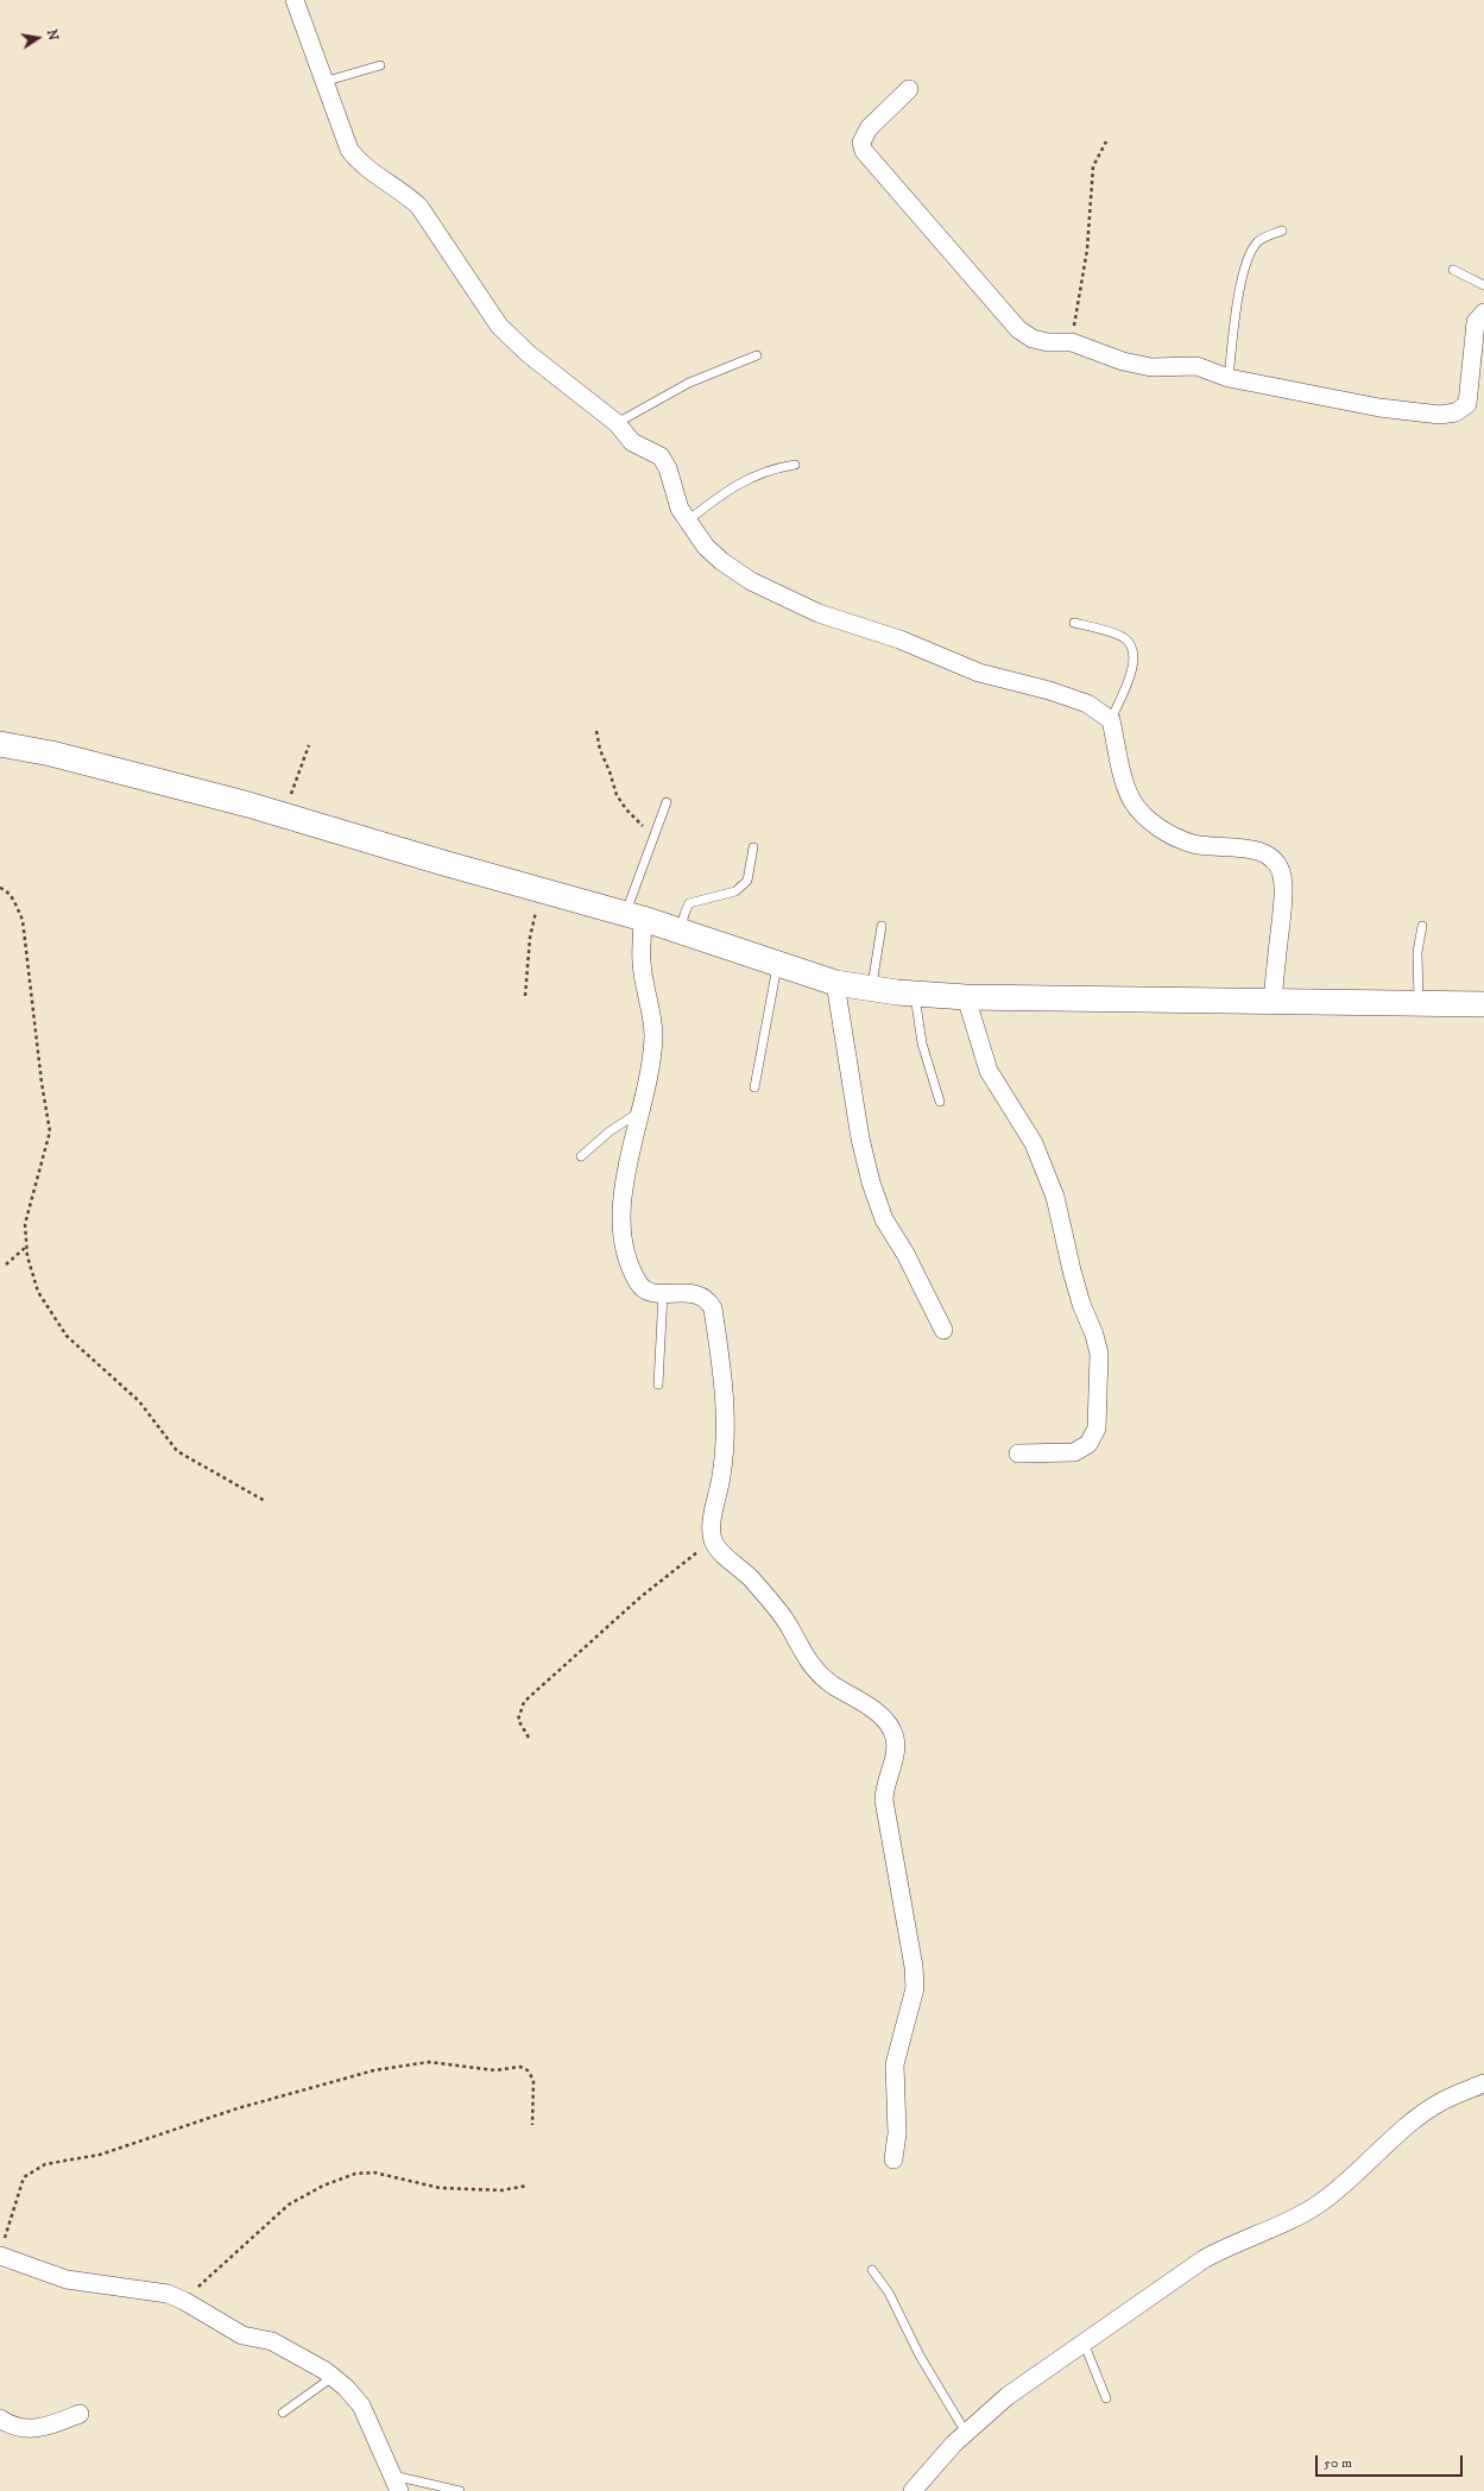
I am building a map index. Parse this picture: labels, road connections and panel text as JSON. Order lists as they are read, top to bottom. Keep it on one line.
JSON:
{"scale_bar":"50 m","north":"right"}
